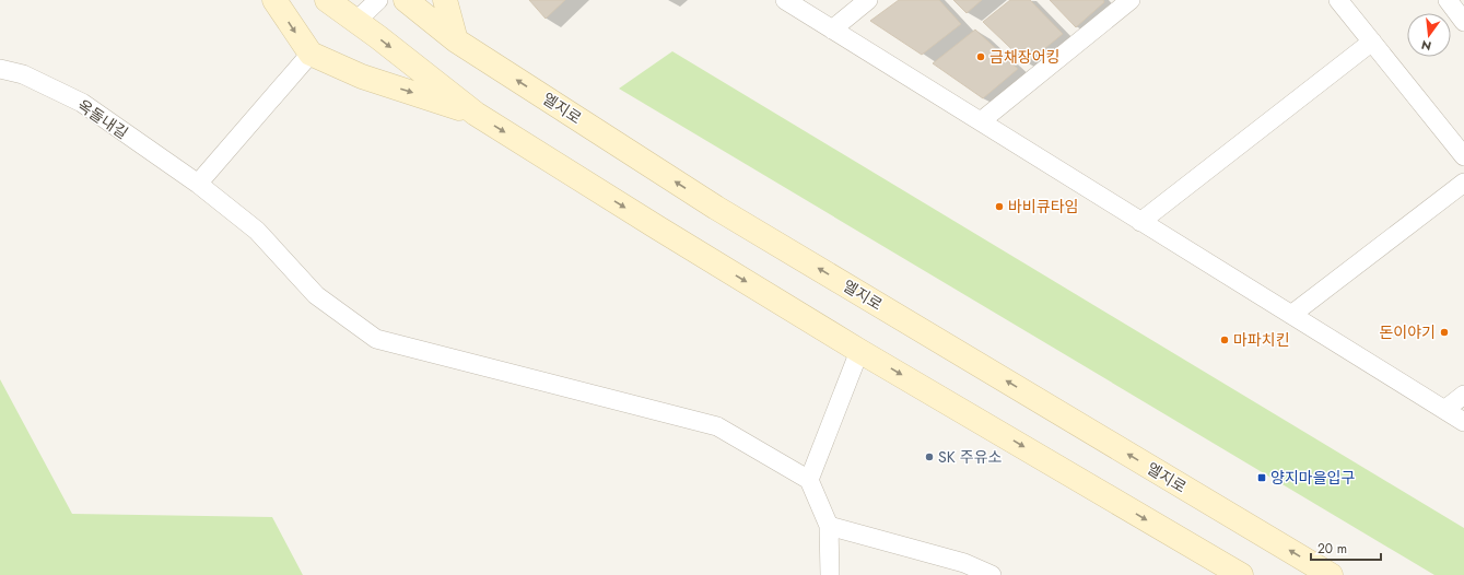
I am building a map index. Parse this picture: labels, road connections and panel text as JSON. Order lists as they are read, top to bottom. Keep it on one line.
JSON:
{"streets":{"main road":["엘지로"],"street":["옥돌내길"]},"places":{"other":["금채장어킹","바비큐타임","돈이야기","마파치킨","SK 주유소"],"transit":["양지마을입구"]},"scale_bar":"20 m","north":"bottom"}
